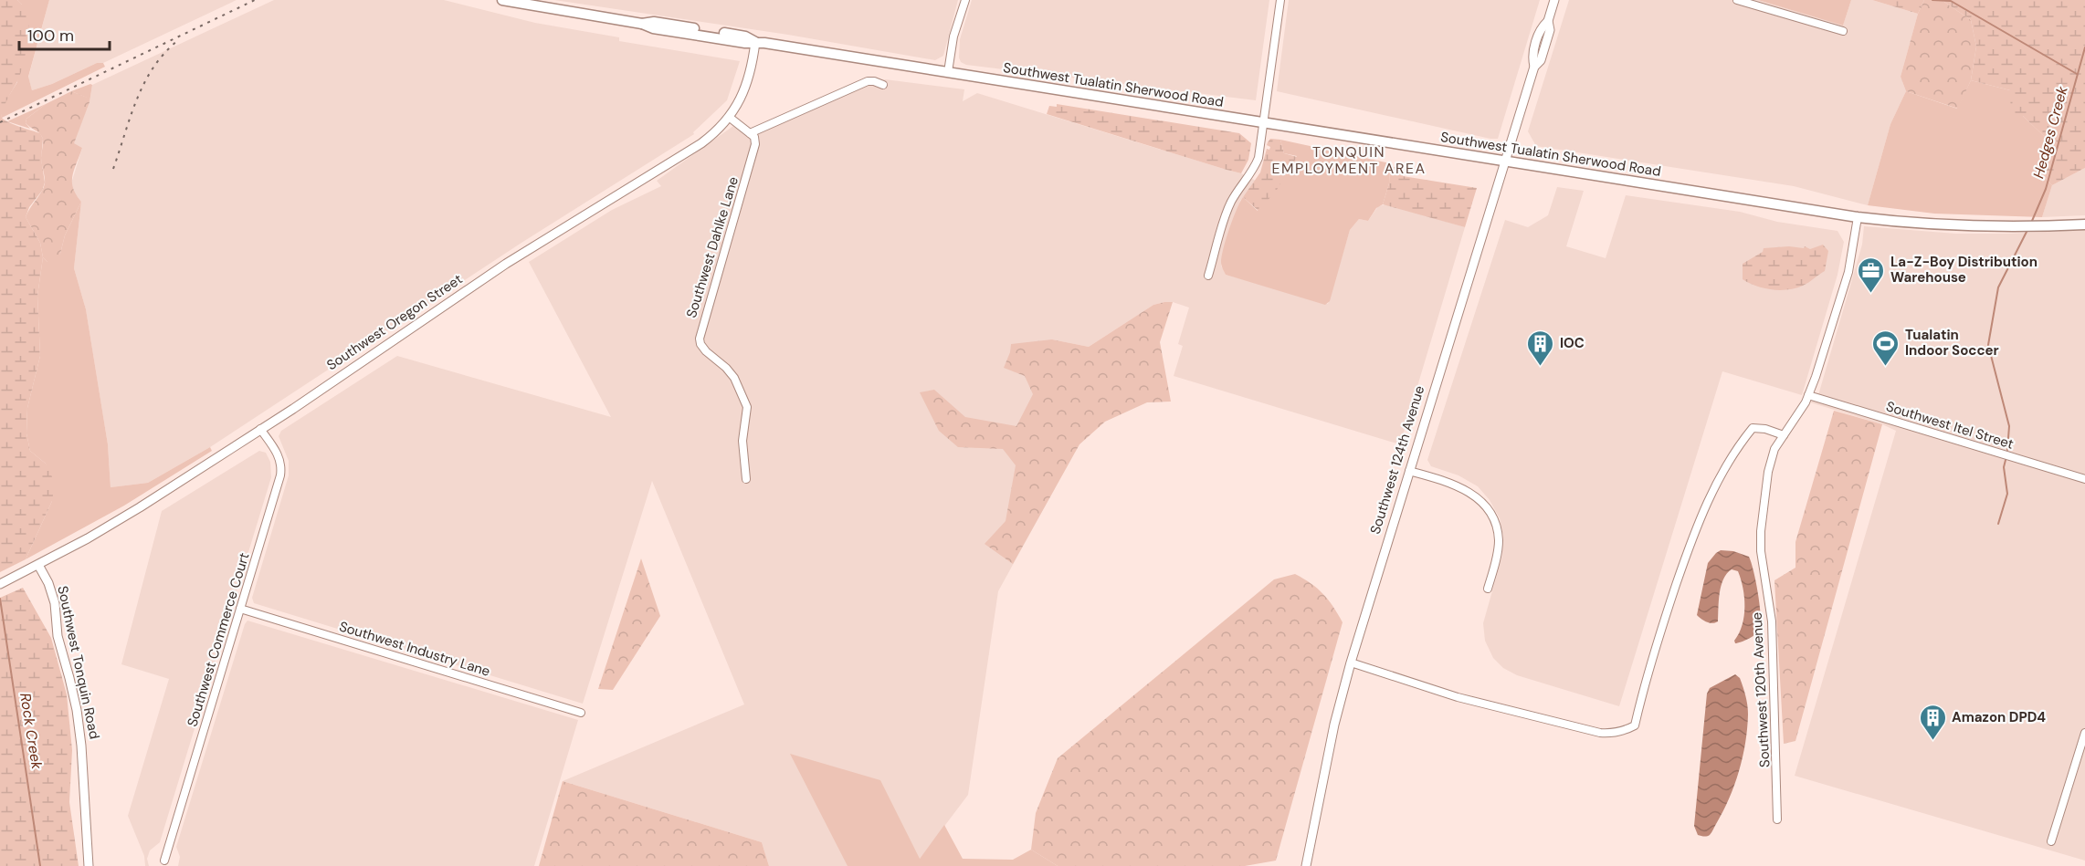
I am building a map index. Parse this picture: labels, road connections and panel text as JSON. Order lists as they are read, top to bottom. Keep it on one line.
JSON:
{"streets":{"highway":["Southwest Tualatin Sherwood Road"],"main road":["Southwest Oregon Street","Southwest 124th Avenue","Southwest Tonquin Road"],"street":["Southwest Dahlke Lane","Southwest Itel Street","Southwest Commerce Court","Southwest Industry Lane","Southwest 120th Avenue"]},"crossings":[["Southwest Tualatin Sherwood Road","Southwest Oregon Street"],["Southwest Tualatin Sherwood Road","Southwest 124th Avenue"],["Southwest Tualatin Sherwood Road","Southwest 120th Avenue"],["Southwest Oregon Street","Southwest Commerce Court"],["Southwest Oregon Street","Southwest Tonquin Road"],["Southwest Itel Street","Southwest 120th Avenue"],["Southwest Commerce Court","Southwest Industry Lane"]],"districts":["TONQUIN EMPLOYMENT AREA"],"water":["Hedges Creek","Rock Creek"],"places":{"office":["La-Z-Boy Distribution Warehouse"],"building":["IOC","Amazon DPD4"],"sports":["Tualatin Indoor Soccer"]},"scale_bar":"100 m"}
